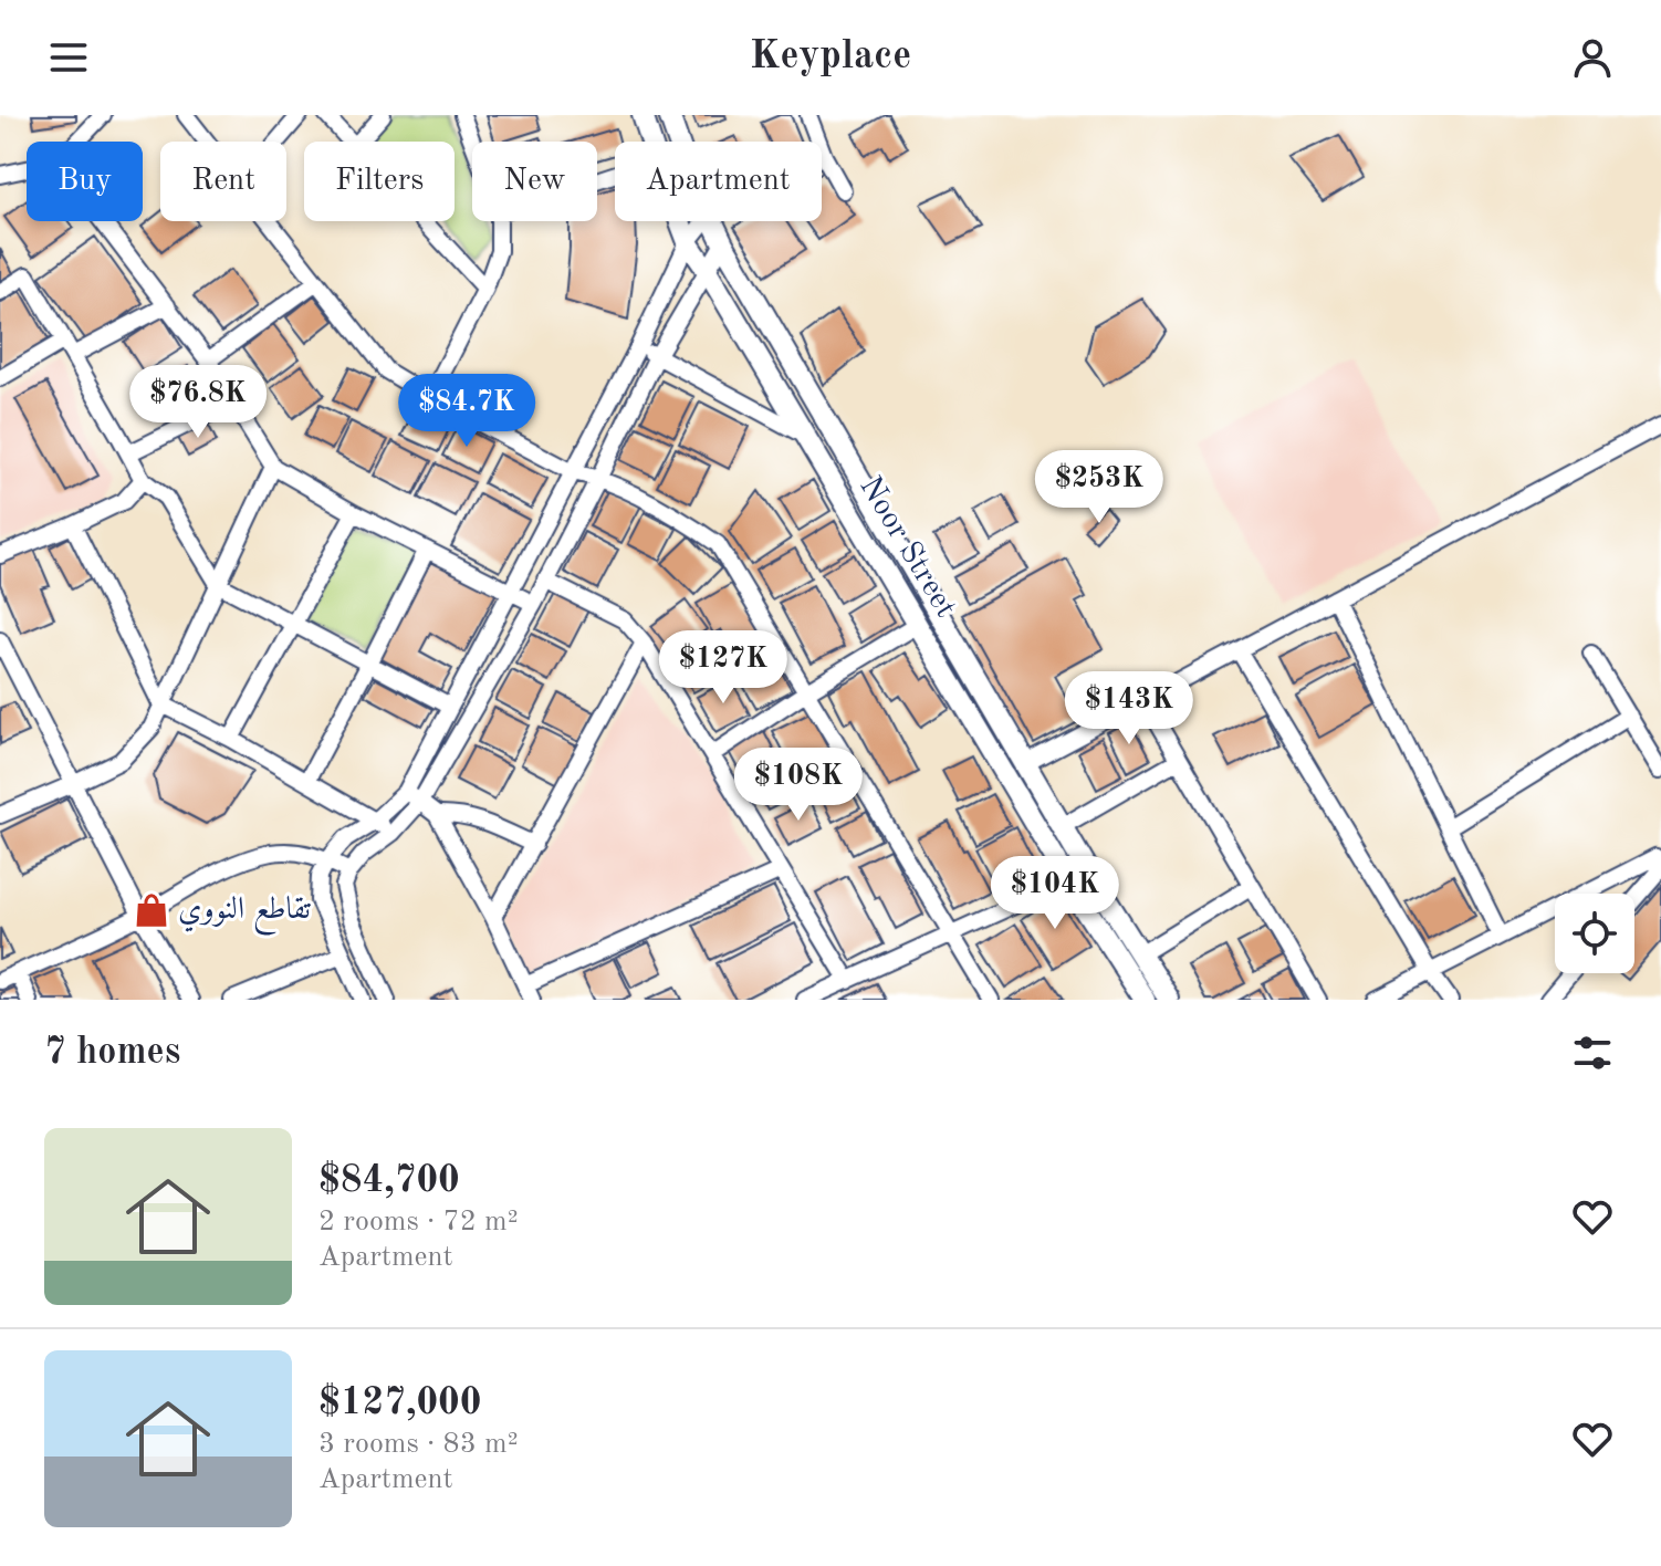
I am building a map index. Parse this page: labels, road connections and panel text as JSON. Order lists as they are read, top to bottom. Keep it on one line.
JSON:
{"streets":{"main road":["Noor Street"]},"places":{"shop":["تقاطع النووي"]},"page":{"header":"Keyplace","chip":["Buy","Rent","Filters","New","Apartment"],"price":["$76.8K","$84.7K","$253K","$127K","$143K","$108K","$104K"],"heading":"7 homes","list":[{"name":"$84,700","note":"2 rooms · 72 m² · Apartment"},{"name":"$127,000","note":"3 rooms · 83 m² · Apartment"}]}}
